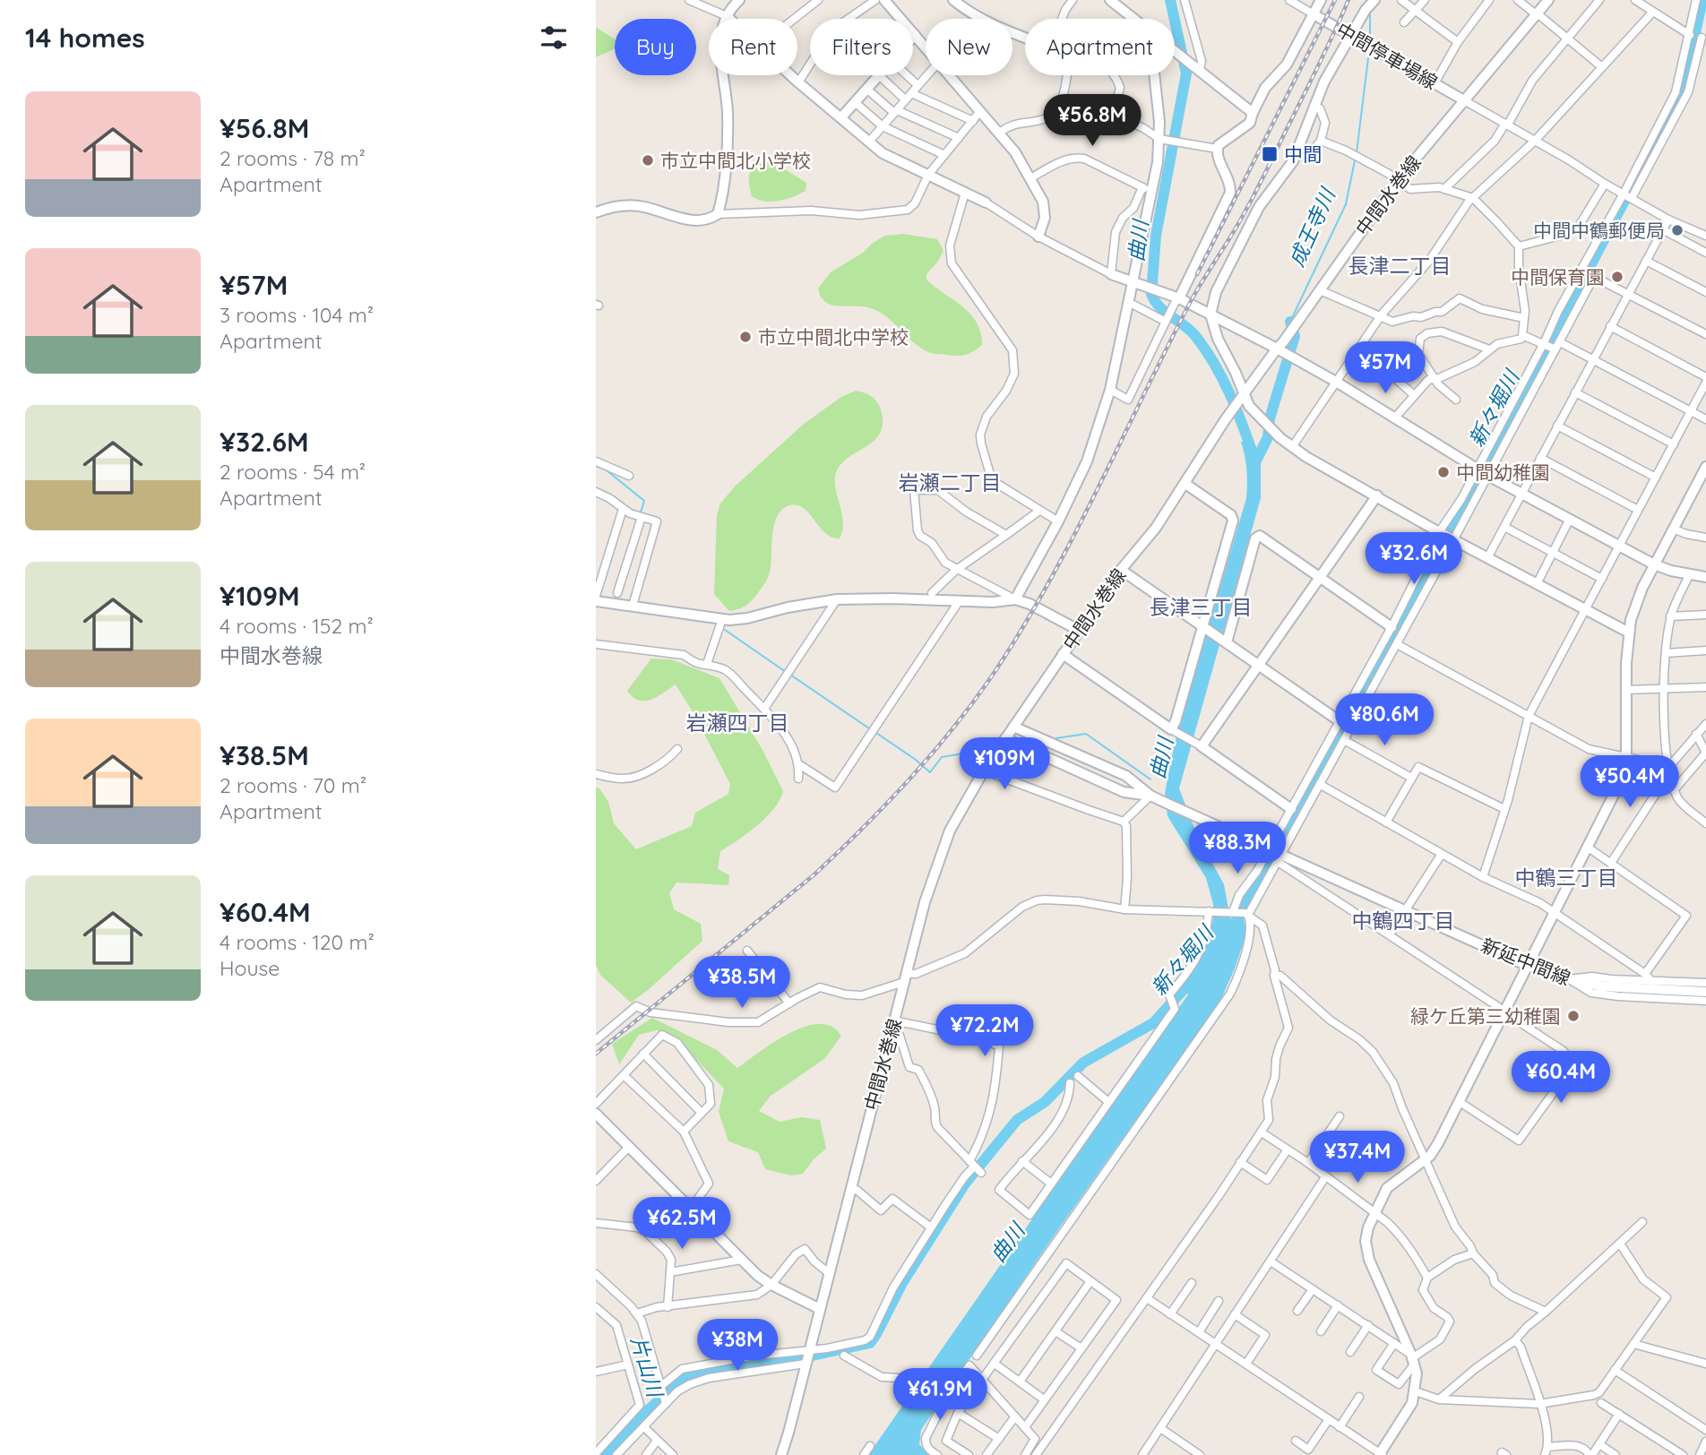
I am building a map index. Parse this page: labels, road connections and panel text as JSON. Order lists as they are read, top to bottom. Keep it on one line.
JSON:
{"streets":{"street":["中間停車場線","中間水巻線","新延中間線"]},"crossings":[["中間停車場線","中間水巻線"],["中間水巻線","新延中間線"]],"districts":["長津二丁目","岩瀬二丁目","長津三丁目","岩瀬四丁目","中鶴三丁目","中鶴四丁目"],"water":["成王寺川","曲川","新々堀川","片山川"],"places":{"transit":["中間"],"other":["市立中間北小学校","中間中鶴郵便局","中間保育園","市立中間北中学校","中間幼稚園","緑ケ丘第三幼稚園"]},"page":{"heading":"14 homes","chip":["Buy","Rent","Filters","New","Apartment"],"list":[{"name":"¥56.8M","note":"2 rooms · 78 m² · Apartment"},{"name":"¥57M","note":"3 rooms · 104 m² · Apartment"},{"name":"¥32.6M","note":"2 rooms · 54 m² · Apartment"},{"name":"¥109M","note":"4 rooms · 152 m² · 中間水巻線"},{"name":"¥38.5M","note":"2 rooms · 70 m² · Apartment"},{"name":"¥60.4M","note":"4 rooms · 120 m² · House"}],"price":["¥56.8M","¥57M","¥32.6M","¥80.6M","¥109M","¥50.4M","¥88.3M","¥38.5M","¥72.2M","¥60.4M","¥37.4M","¥62.5M","¥38M","¥61.9M"]}}
